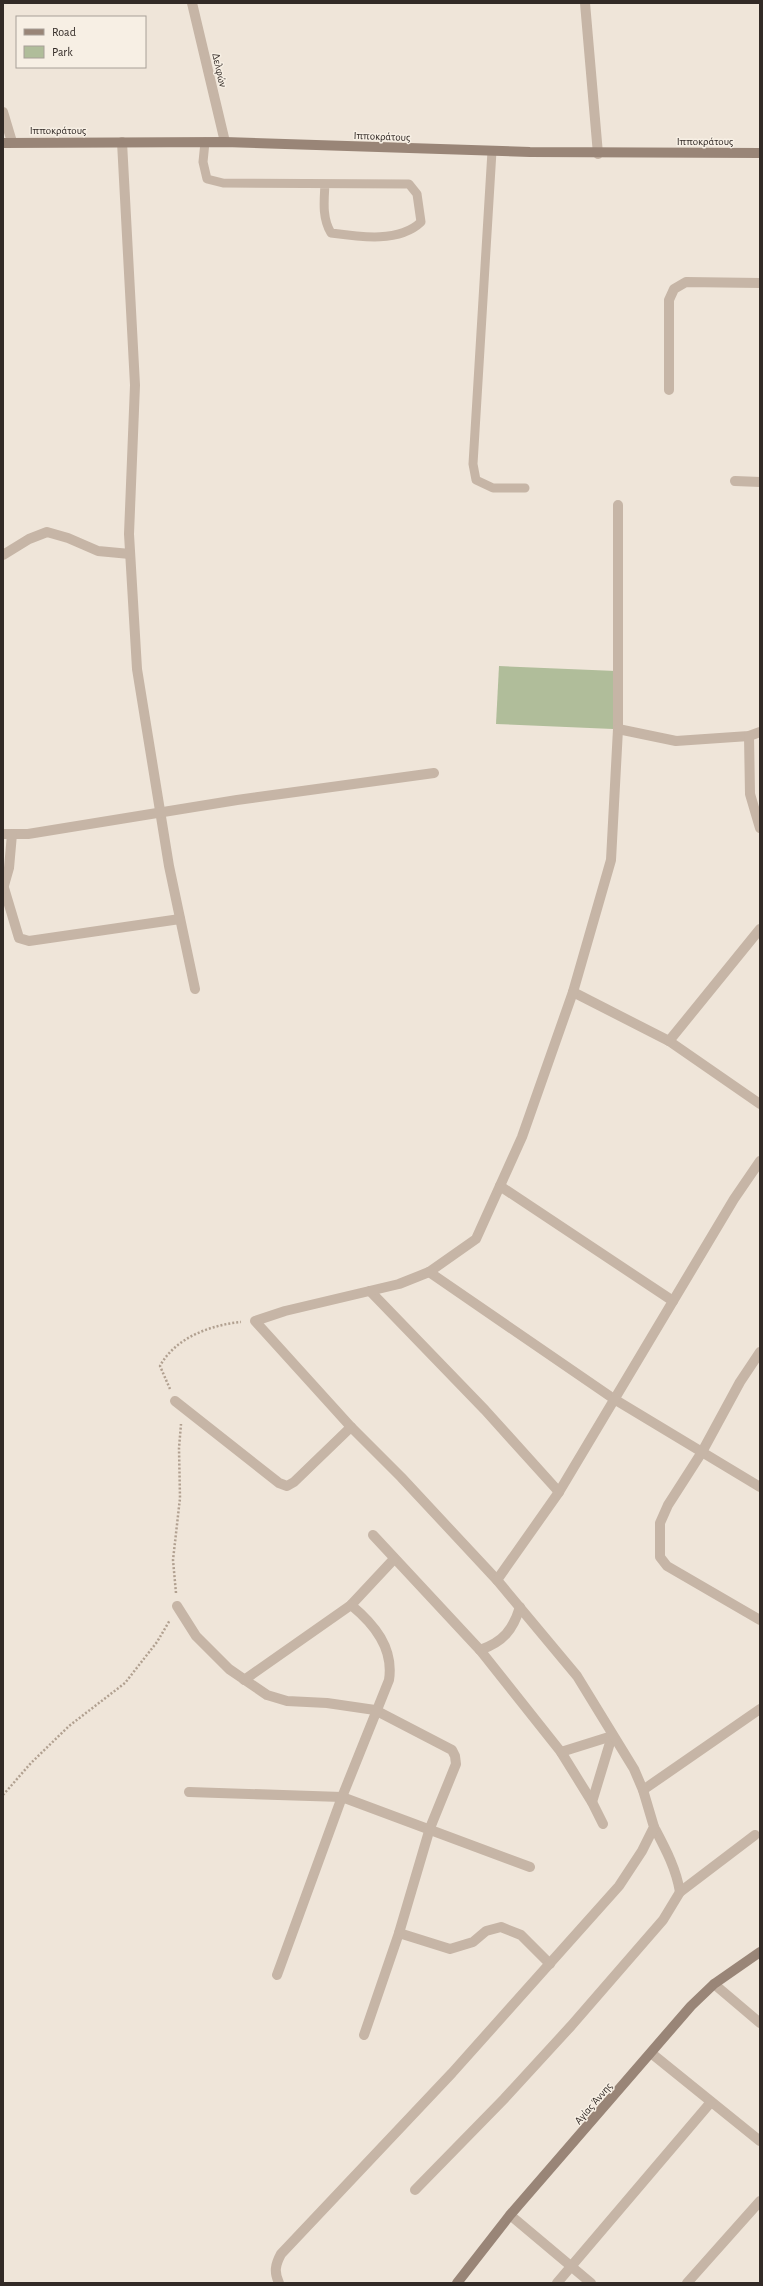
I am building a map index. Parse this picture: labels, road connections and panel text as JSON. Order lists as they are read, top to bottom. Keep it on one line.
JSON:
{"streets":{"main road":["Ιπποκράτους","Αγίας Άννης"],"street":["Δελφών"]},"crossings":[["Δελφών","Ιπποκράτους"]],"legend":["Road","Park"]}
